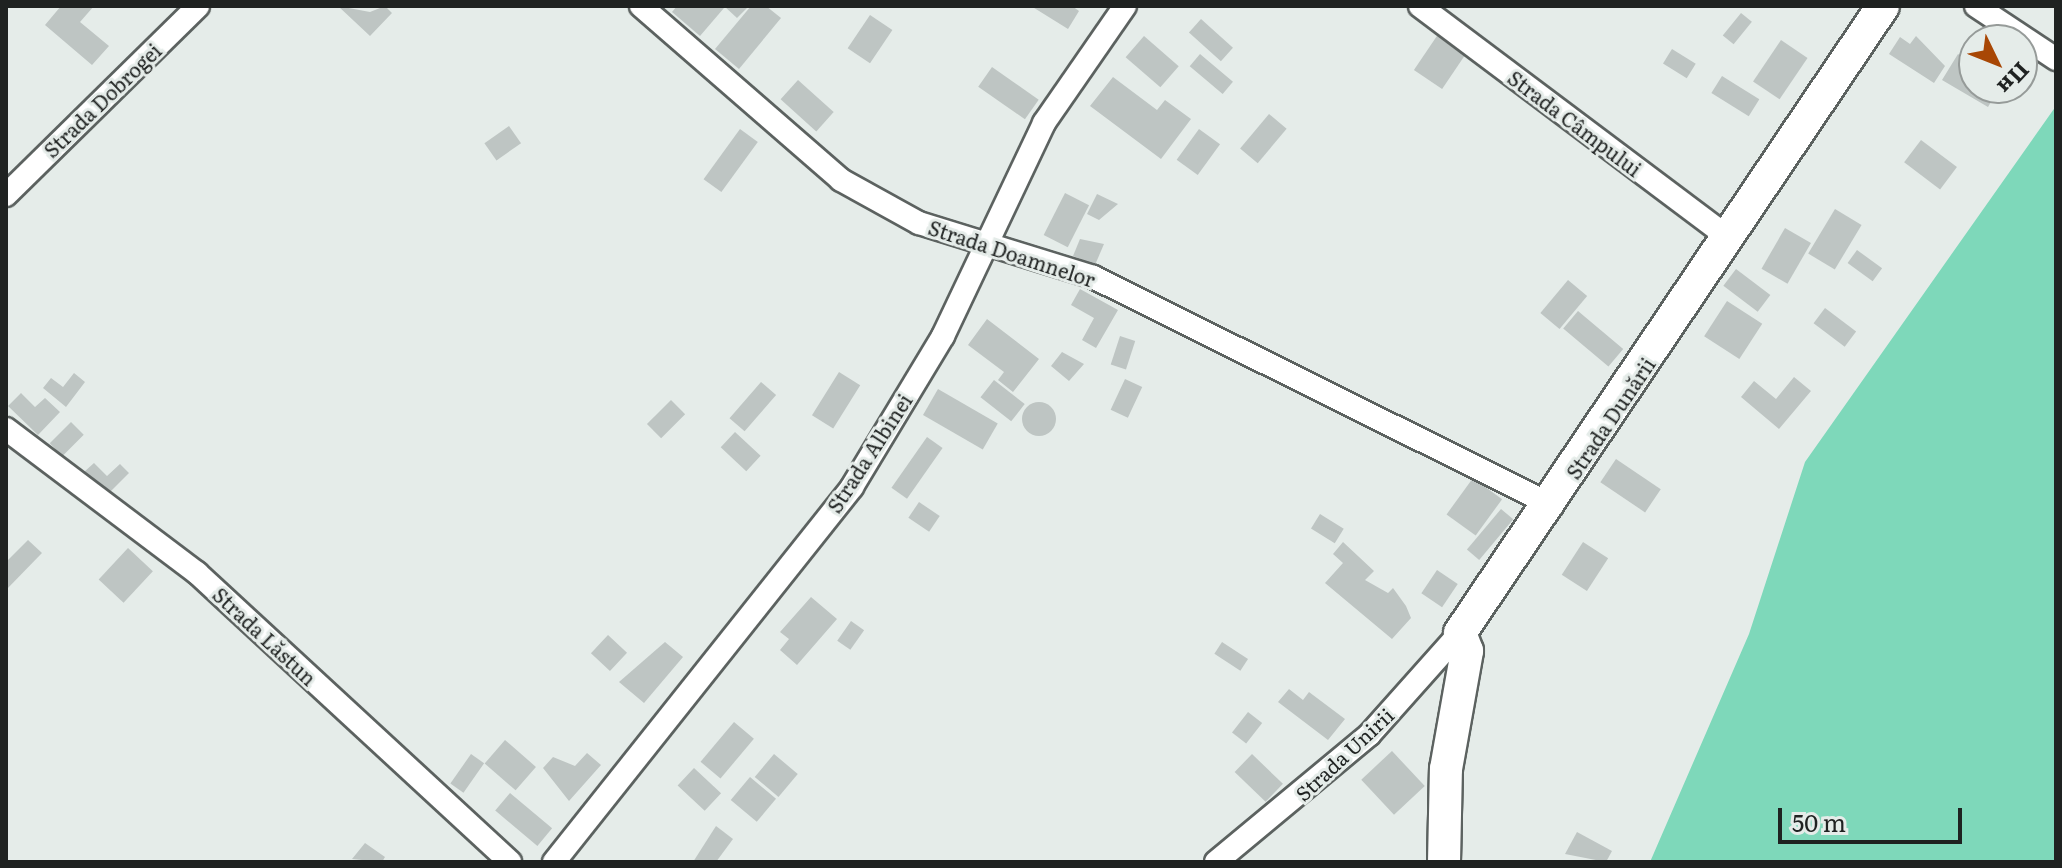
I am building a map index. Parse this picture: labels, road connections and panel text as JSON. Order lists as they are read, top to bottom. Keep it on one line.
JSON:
{"streets":{"main road":["Strada Dunării"],"street":["Strada Dobrogei","Strada Câmpului","Strada Doamnelor","Strada Albinei","Strada Lăstun","Strada Unirii"]},"crossings":[["Strada Câmpului","Strada Dunării"],["Strada Doamnelor","Strada Dunării"],["Strada Doamnelor","Strada Albinei"],["Strada Dunării","Strada Unirii"]],"scale_bar":"50 m","north":"bottom right"}
